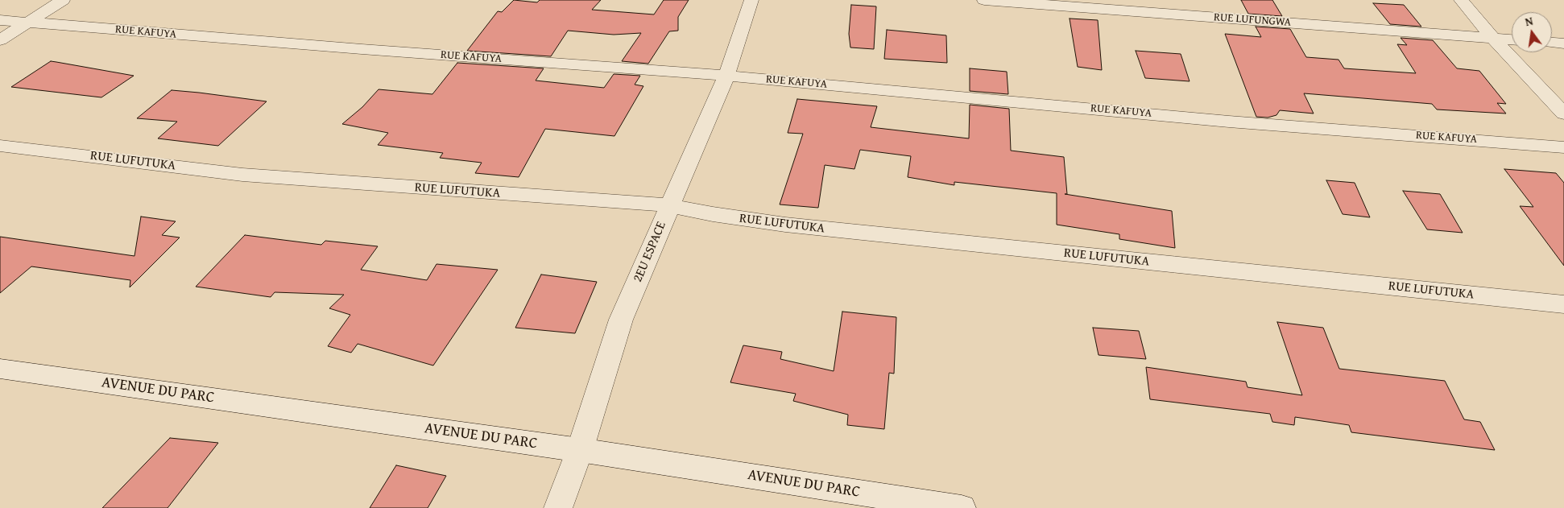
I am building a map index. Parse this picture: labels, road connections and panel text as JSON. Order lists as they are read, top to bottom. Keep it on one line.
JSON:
{"streets":{"street":["RUE LUFUNGWA","RUE KAFUYA","RUE LUFUTUKA","2EU ESPACE","AVENUE DU PARC"]},"crossings":[["RUE KAFUYA","2EU ESPACE"],["RUE LUFUTUKA","2EU ESPACE"],["2EU ESPACE","AVENUE DU PARC"]],"north":"top"}
